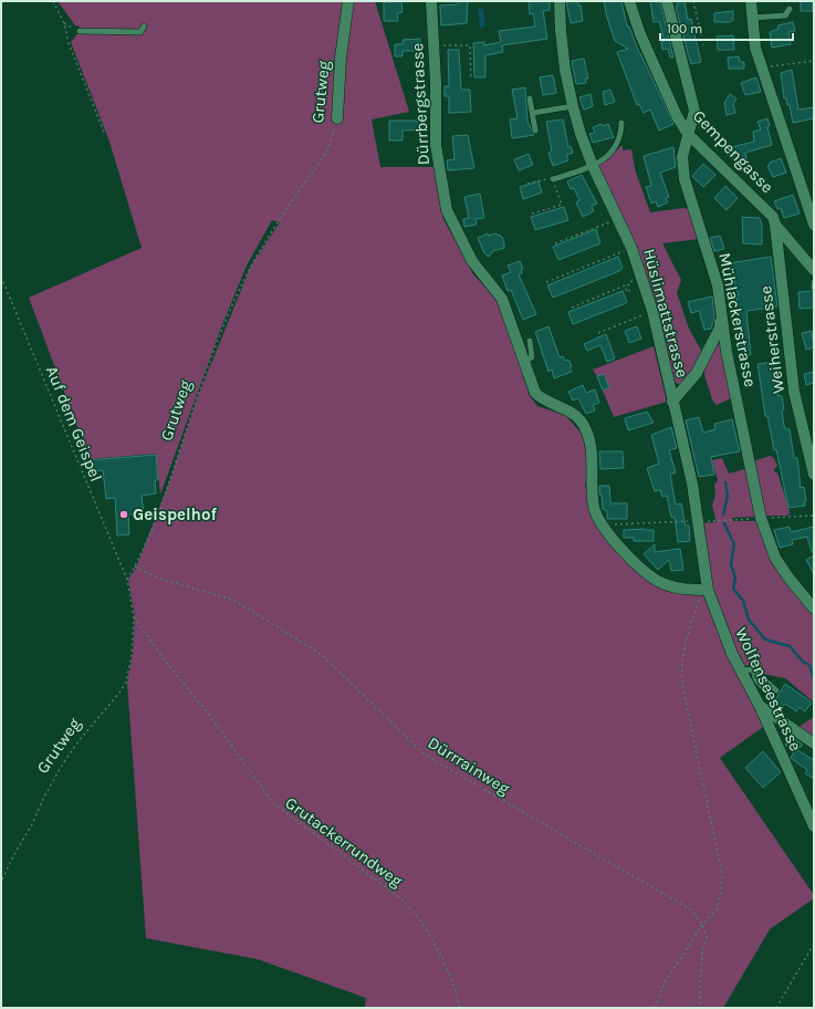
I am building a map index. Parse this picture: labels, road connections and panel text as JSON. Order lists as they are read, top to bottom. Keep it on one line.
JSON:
{"streets":{"street":["Grutweg","Dürrbergstrasse","Gempengasse","Hüslimattstrasse","Mühlackerstrasse","Weiherstrasse","Wolfenseestrasse"],"path":["Auf dem Geispel","Dürrrainweg","Grutackerrundweg"]},"crossings":[["Grutweg","Auf dem Geispel"],["Grutweg","Dürrrainweg"],["Grutweg","Grutackerrundweg"],["Dürrbergstrasse","Hüslimattstrasse"],["Dürrbergstrasse","Wolfenseestrasse"],["Gempengasse","Mühlackerstrasse"],["Gempengasse","Weiherstrasse"],["Hüslimattstrasse","Wolfenseestrasse"]],"places":["Geispelhof"],"scale_bar":"100 m"}
